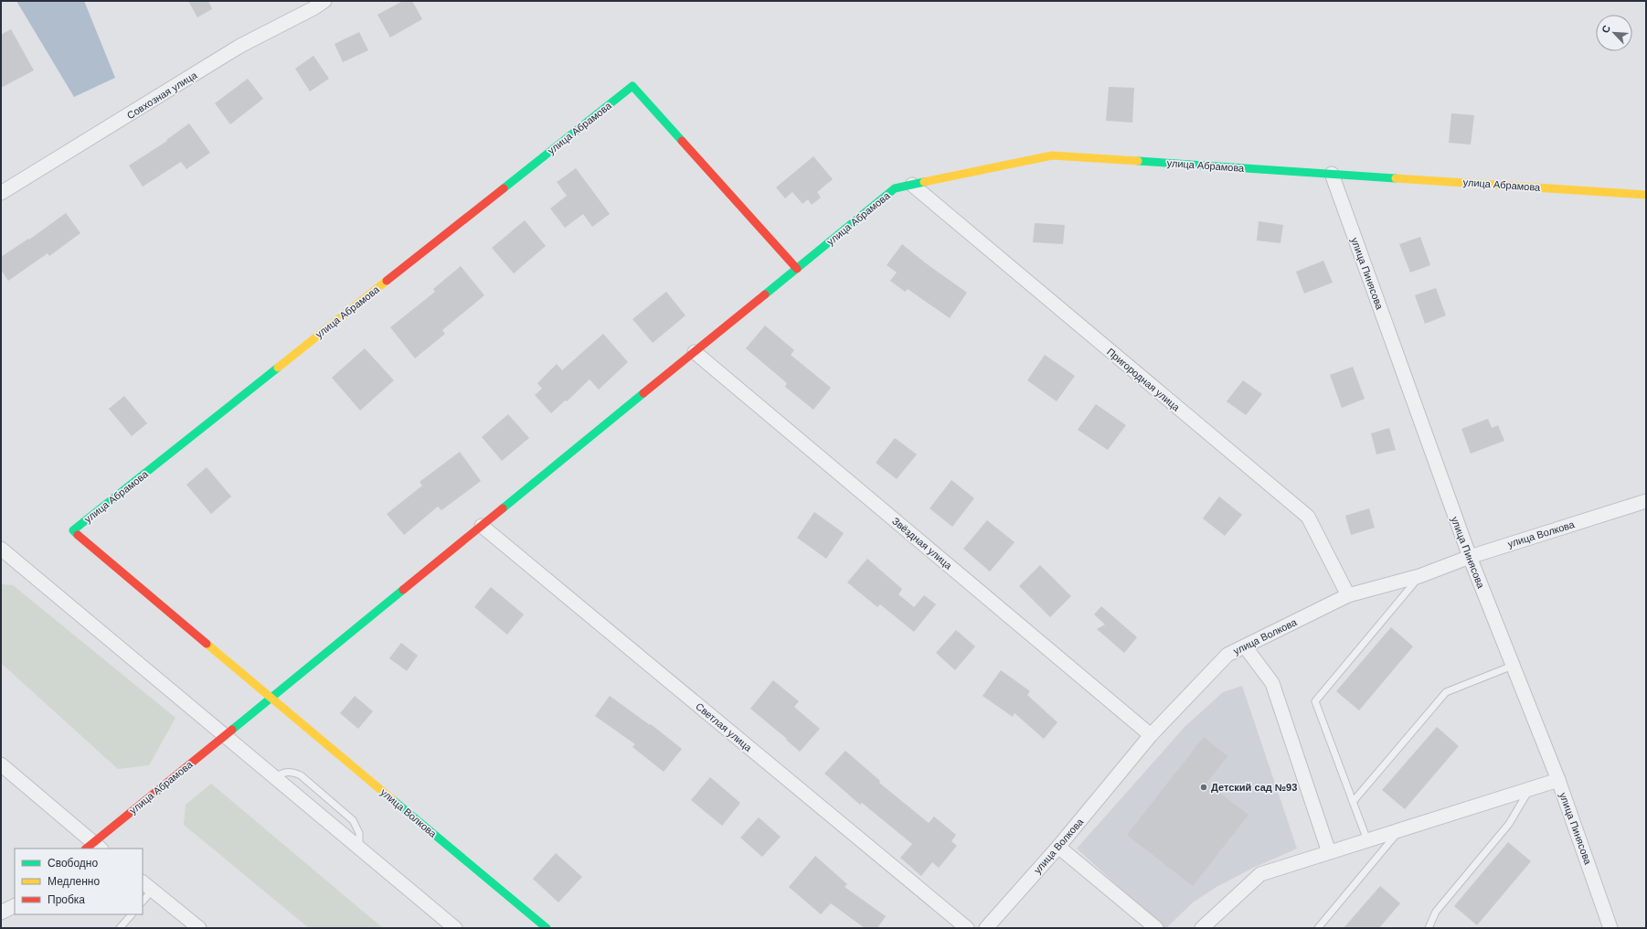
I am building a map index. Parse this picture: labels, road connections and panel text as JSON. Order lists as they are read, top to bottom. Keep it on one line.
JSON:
{"streets":{"street":["Совхозная улица","улица Абрамова","улица Пинясова","Пригородная улица","улица Волкова","Звёздная улица","Светлая улица"]},"crossings":[["улица Абрамова","улица Пинясова"],["улица Абрамова","Пригородная улица"],["улица Абрамова","улица Волкова"],["улица Абрамова","Звёздная улица"],["улица Абрамова","Светлая улица"],["улица Пинясова","улица Волкова"],["Пригородная улица","улица Волкова"],["улица Волкова","Звёздная улица"]],"places":["Детский сад №93"],"legend":["Свободно","Медленно","Пробка"],"north":"top left"}
